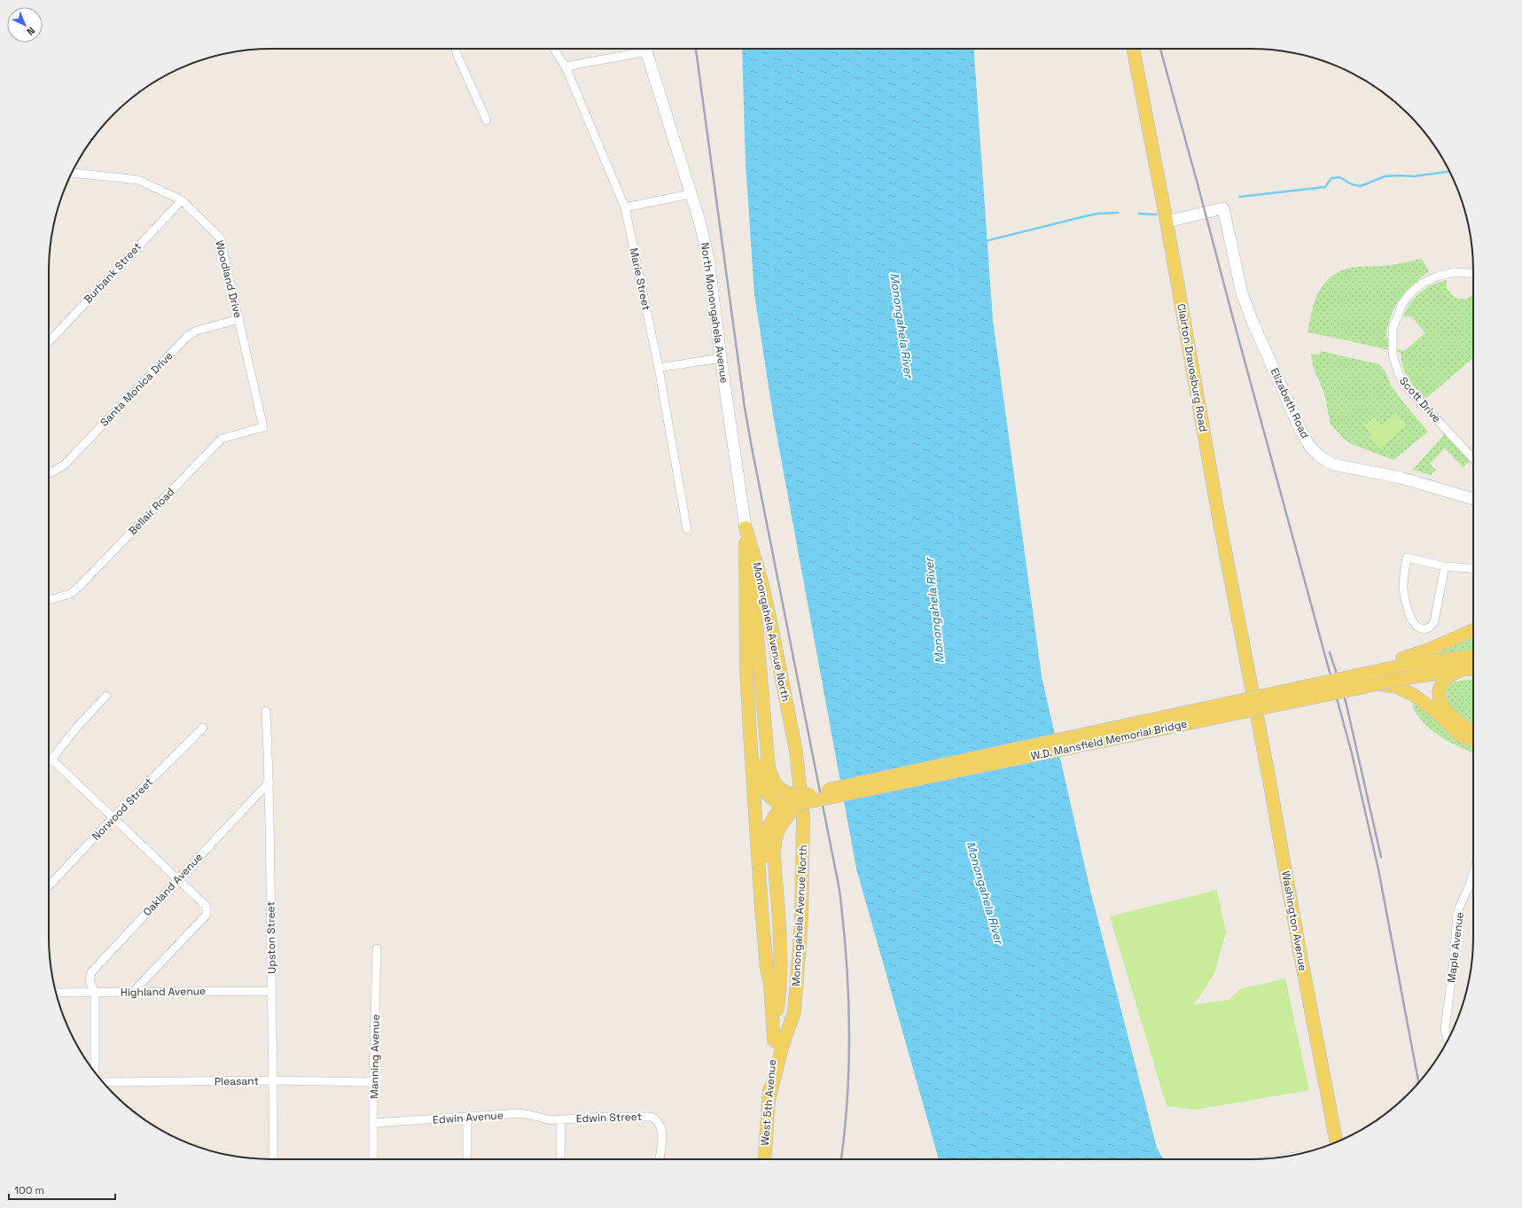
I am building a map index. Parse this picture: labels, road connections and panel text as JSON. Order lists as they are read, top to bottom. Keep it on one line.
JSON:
{"streets":{"main road":["North Monongahela Avenue","Clairton Dravosburg Road","Elizabeth Road","Monongahela Avenue North","W.D. Mansfield Memorial Bridge","Washington Avenue","West 5th Avenue"],"street":["Burbank Street","Woodland Drive","Marie Street","Santa Monica Drive","Scott Drive","Bellair Road","Norwood Street","Oakland Avenue","Upston Street","Maple Avenue","Highland Avenue","Manning Avenue","Pleasant","Edwin Avenue","Edwin Street"]},"crossings":[["Burbank Street","Woodland Drive"],["Woodland Drive","Santa Monica Drive"],["Woodland Drive","Bellair Road"],["North Monongahela Avenue","Monongahela Avenue North"],["Clairton Dravosburg Road","Elizabeth Road"],["Clairton Dravosburg Road","W.D. Mansfield Memorial Bridge"],["Clairton Dravosburg Road","Washington Avenue"],["Monongahela Avenue North","West 5th Avenue"],["W.D. Mansfield Memorial Bridge","Washington Avenue"],["Oakland Avenue","Upston Street"],["Oakland Avenue","Highland Avenue"],["Upston Street","Highland Avenue"],["Upston Street","Pleasant"],["Manning Avenue","Pleasant"],["Manning Avenue","Edwin Avenue"],["Edwin Avenue","Edwin Street"]],"water":["Monongahela River"],"scale_bar":"100 m","north":"bottom right"}
